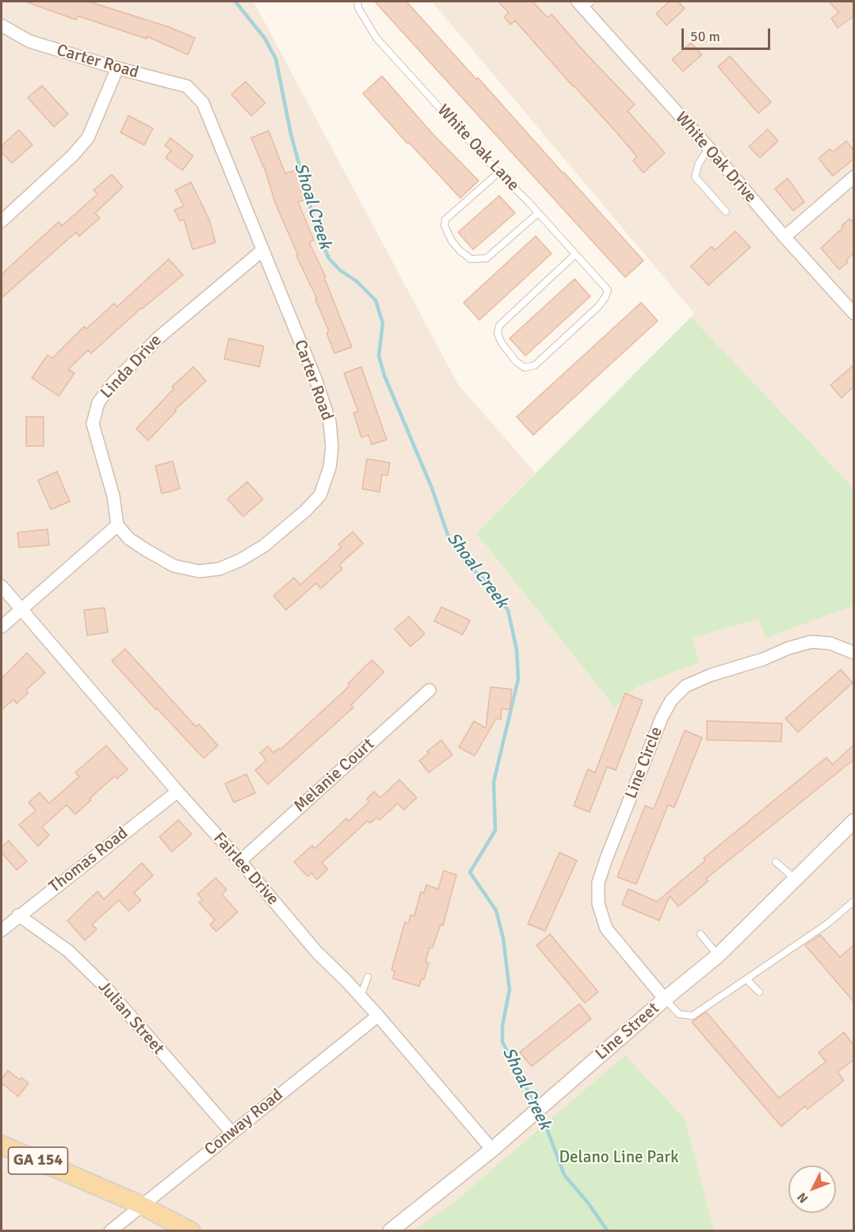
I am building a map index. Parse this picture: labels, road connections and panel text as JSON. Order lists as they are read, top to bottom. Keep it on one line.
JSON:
{"streets":{"main road":["GA 154"],"street":["Carter Road","White Oak Drive","Linda Drive","Line Circle","Melanie Court","Thomas Road","Fairlee Drive","Julian Street","Line Street","Conway Road"],"lane":["White Oak Lane"]},"crossings":[["Carter Road","Linda Drive"],["Line Circle","Line Street"],["Melanie Court","Fairlee Drive"],["Thomas Road","Fairlee Drive"],["Thomas Road","Julian Street"],["Fairlee Drive","Line Street"],["Fairlee Drive","Conway Road"],["Julian Street","Conway Road"],["Conway Road","GA 154"]],"water":["Shoal Creek"],"parks":["Delano Line Park"],"scale_bar":"50 m","north":"bottom left"}
